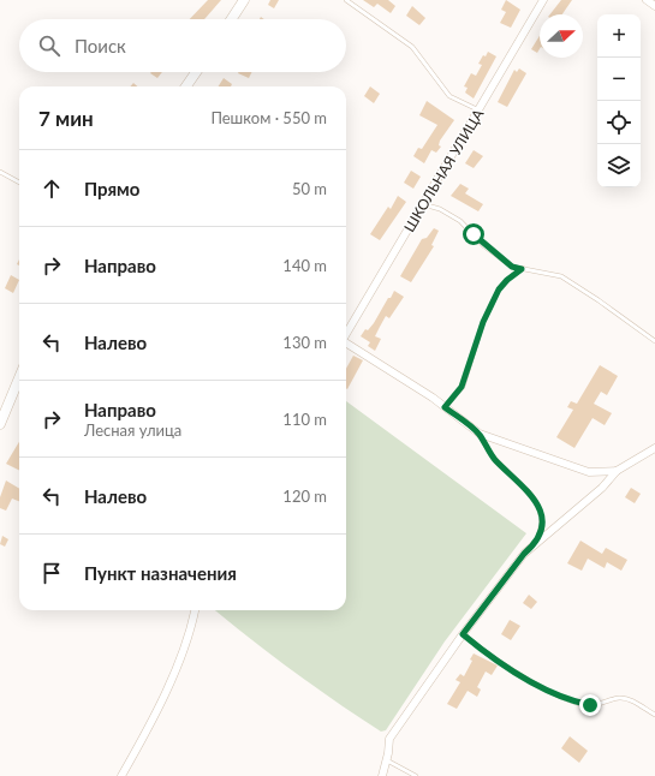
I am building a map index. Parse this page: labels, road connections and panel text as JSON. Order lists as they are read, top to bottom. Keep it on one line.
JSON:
{"streets":{"street":["ШКОЛЬНАЯ УЛИЦА"]},"north":"right","page":{"map_buttons":["+","−"],"search":"Поиск","heading":["7 мин","Пешком · 550 m"],"list":[["Прямо","50 m"],["Направо","140 m"],["Налево","130 m"],["Направо","Лесная улица","110 m"],["Налево","120 m"],"Пункт назначения"]}}
